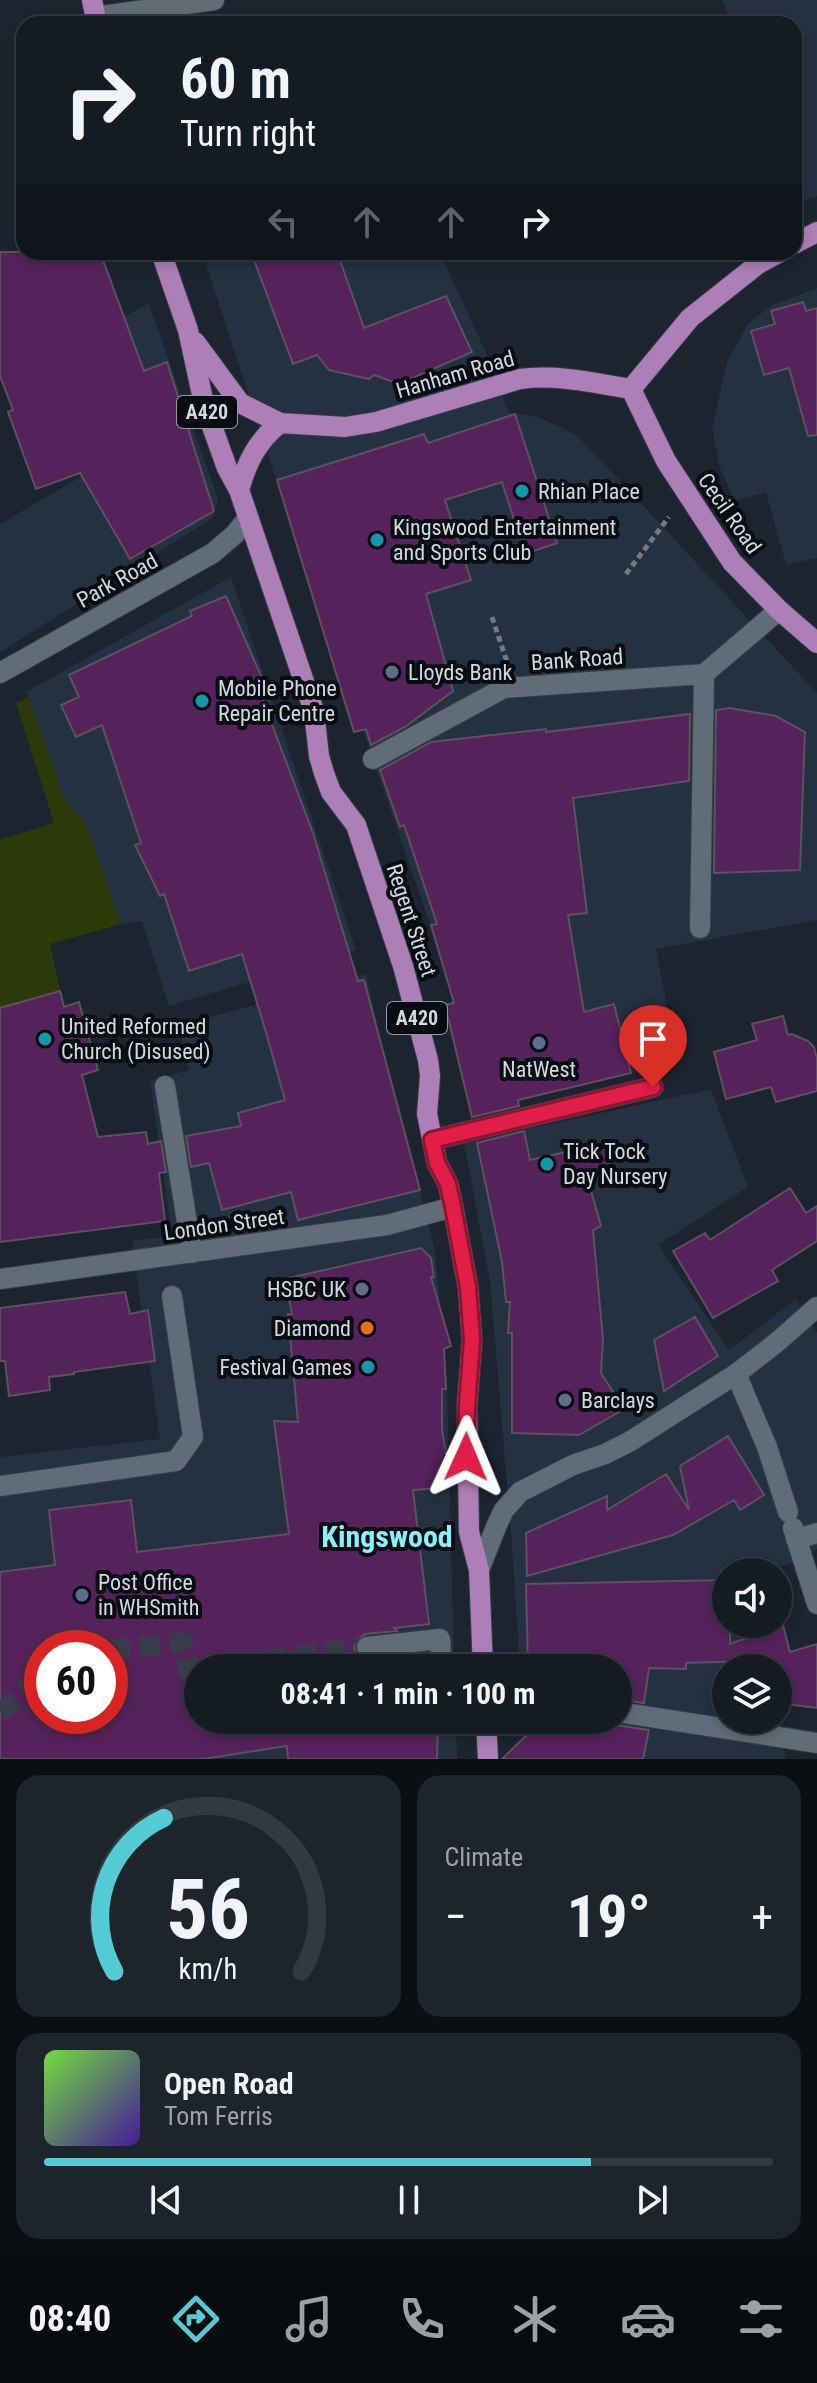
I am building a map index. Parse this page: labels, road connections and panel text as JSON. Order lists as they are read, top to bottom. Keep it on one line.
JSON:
{"streets":{"main road":["Hanham Road","A420","Cecil Road","Regent Street"],"street":["Park Road","Bank Road","London Street"]},"crossings":[["Hanham Road","A420"],["Hanham Road","Cecil Road"],["A420","Regent Street"],["Park Road","Regent Street"],["Regent Street","London Street"]],"districts":["Kingswood"],"places":["Rhian Place","Kingswood Entertainment and Sports Club","Lloyds Bank","Mobile Phone Repair Centre","United Reformed Church (Disused)","NatWest","Tick Tock Day Nursery","HSBC UK","Diamond","Festival Games","Barclays","Post Office in WHSmith"],"page":{"turn":["60 m","Turn right"],"limit":"60","trip":"08:41 · 1 min · 100 m","tile":"Climate","heat":["−","19°","+"],"song":["Open Road","Tom Ferris"],"tabs":"08:40","gauge":["56","km/h"]}}
